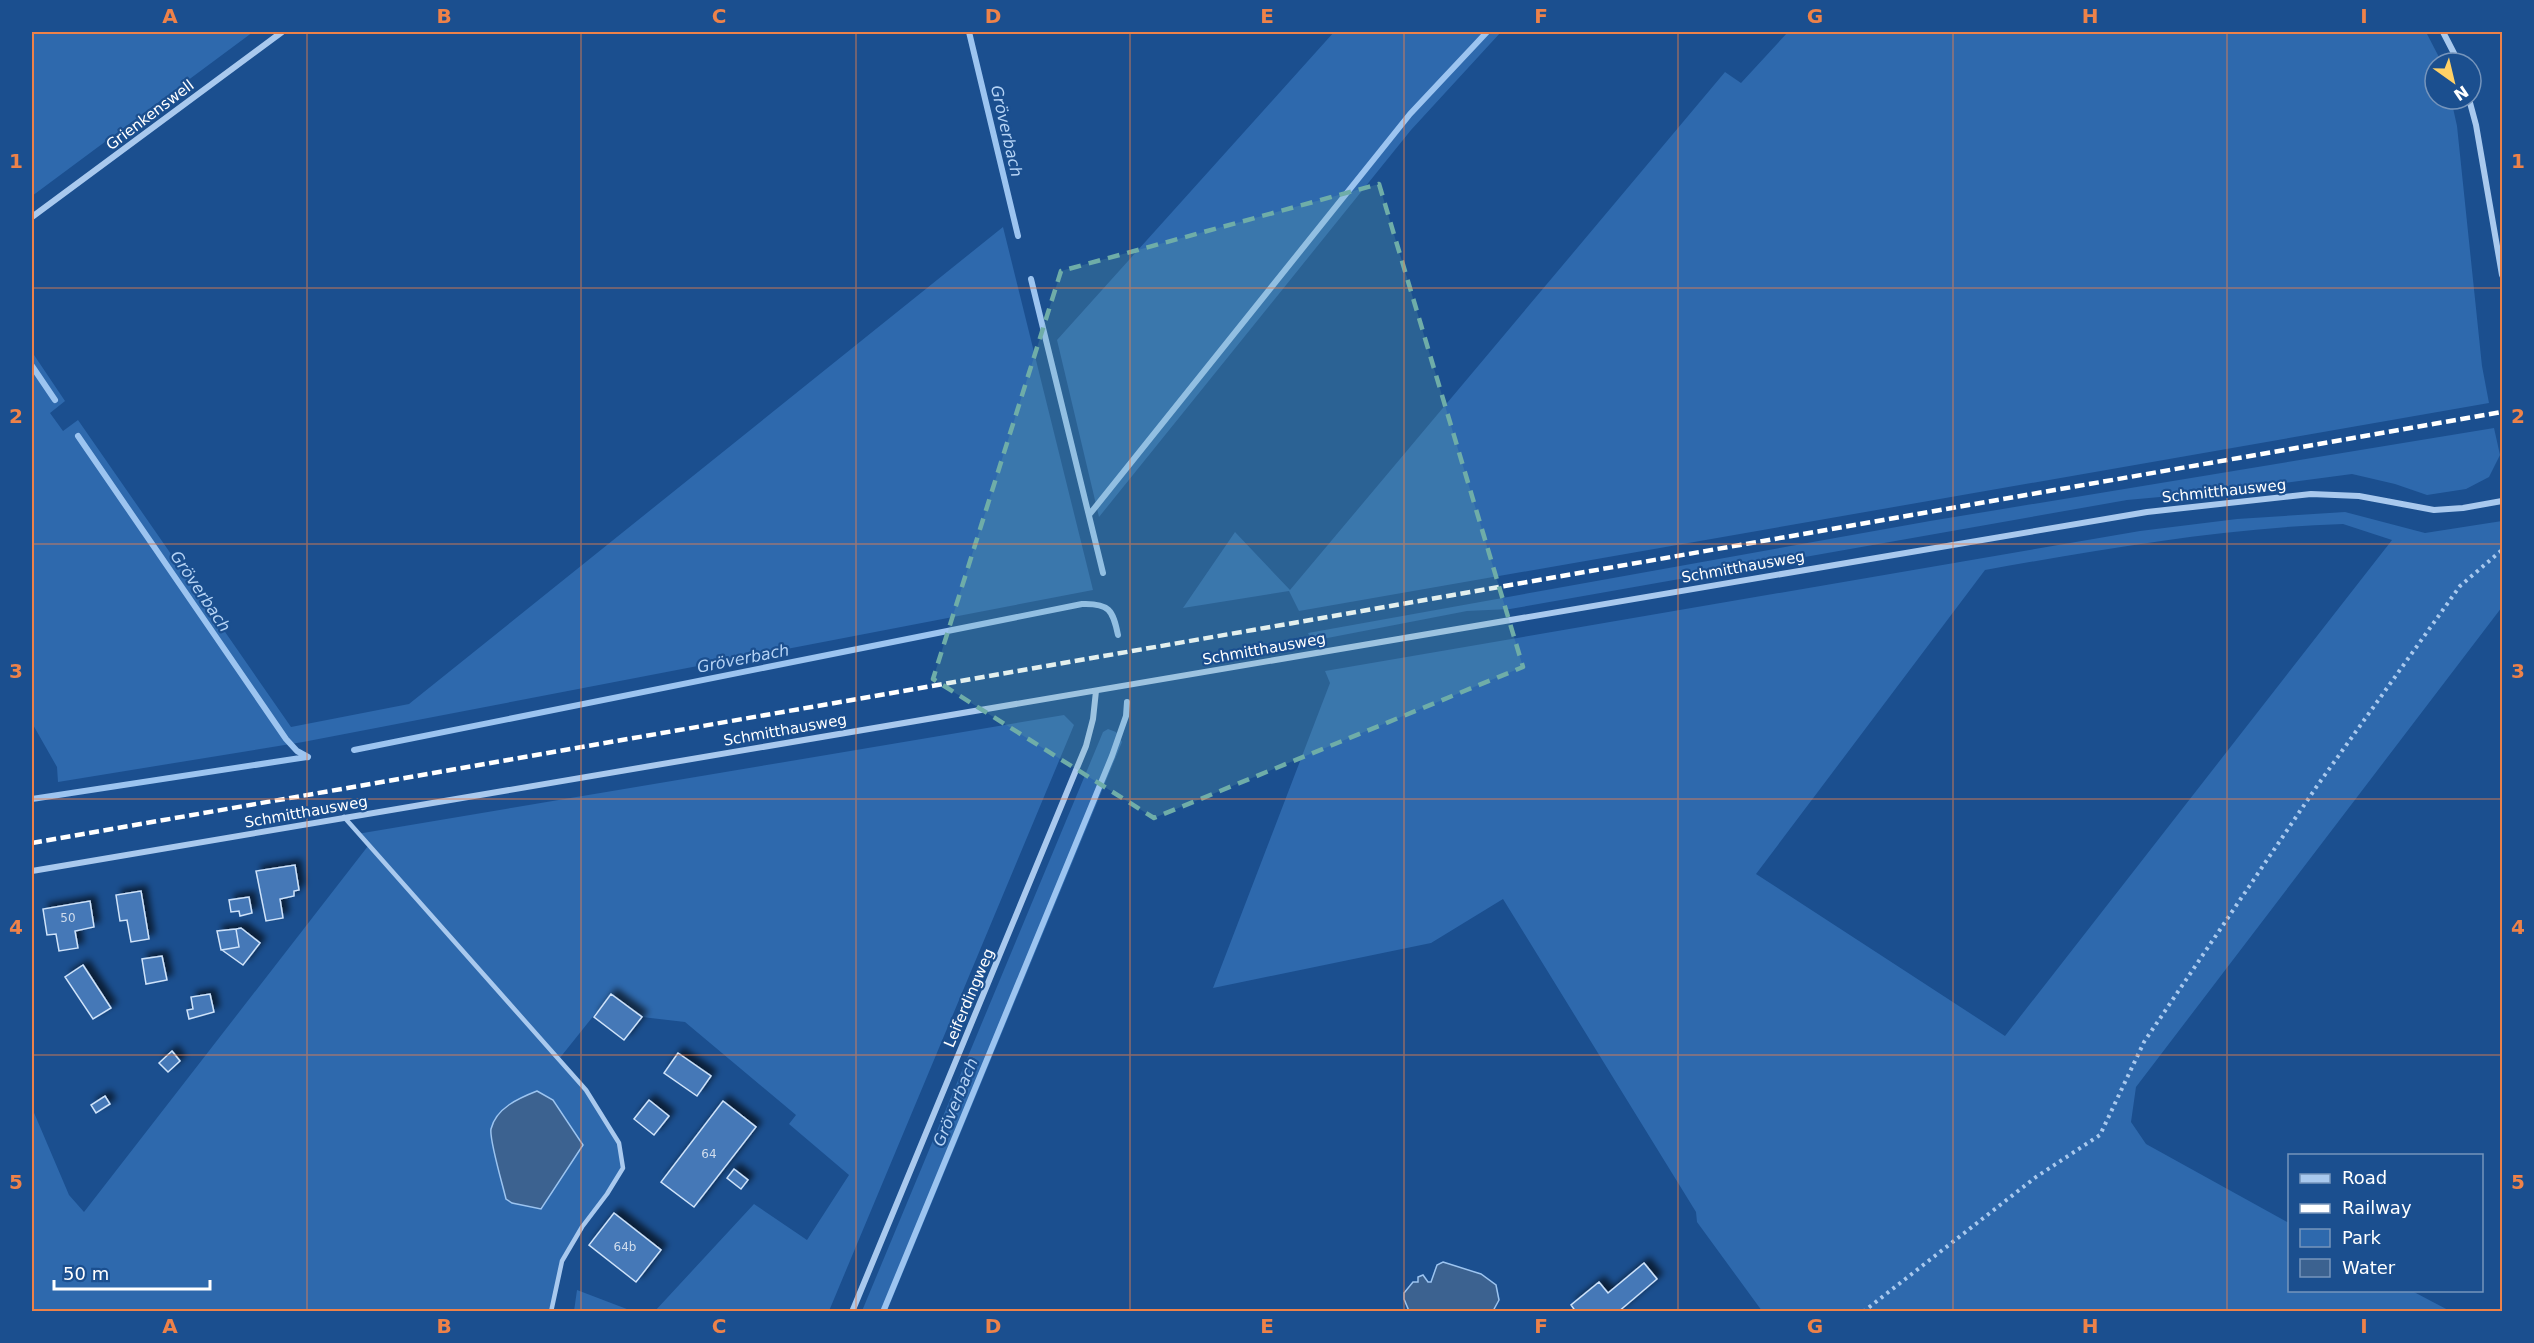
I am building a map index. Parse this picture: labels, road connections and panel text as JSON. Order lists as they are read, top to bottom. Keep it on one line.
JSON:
{"streets":{"street":["Grienkenswell","Schmitthausweg","Leiferdingweg"]},"crossings":[["Schmitthausweg","Leiferdingweg"]],"water":["Gröverbach"],"house_numbers":["50","64","64b"],"legend":["Road","Railway","Park","Water"],"scale_bar":"50 m","north":"bottom right","grid":{"columns":["A","B","C","D","E","F","G","H","I"],"rows":["1","2","3","4","5"]}}
